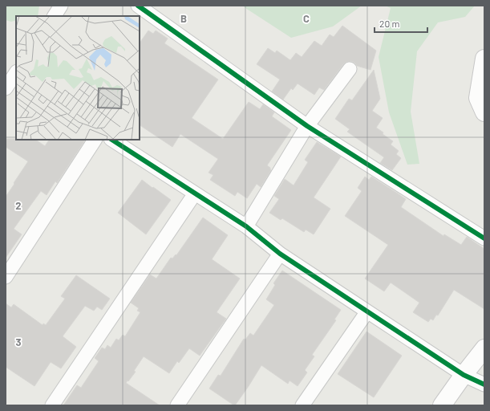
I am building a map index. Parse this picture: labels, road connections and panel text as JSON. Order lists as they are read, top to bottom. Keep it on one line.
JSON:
{"scale_bar":"20 m","grid":{"columns":["B","C"],"rows":["2","3"]}}
